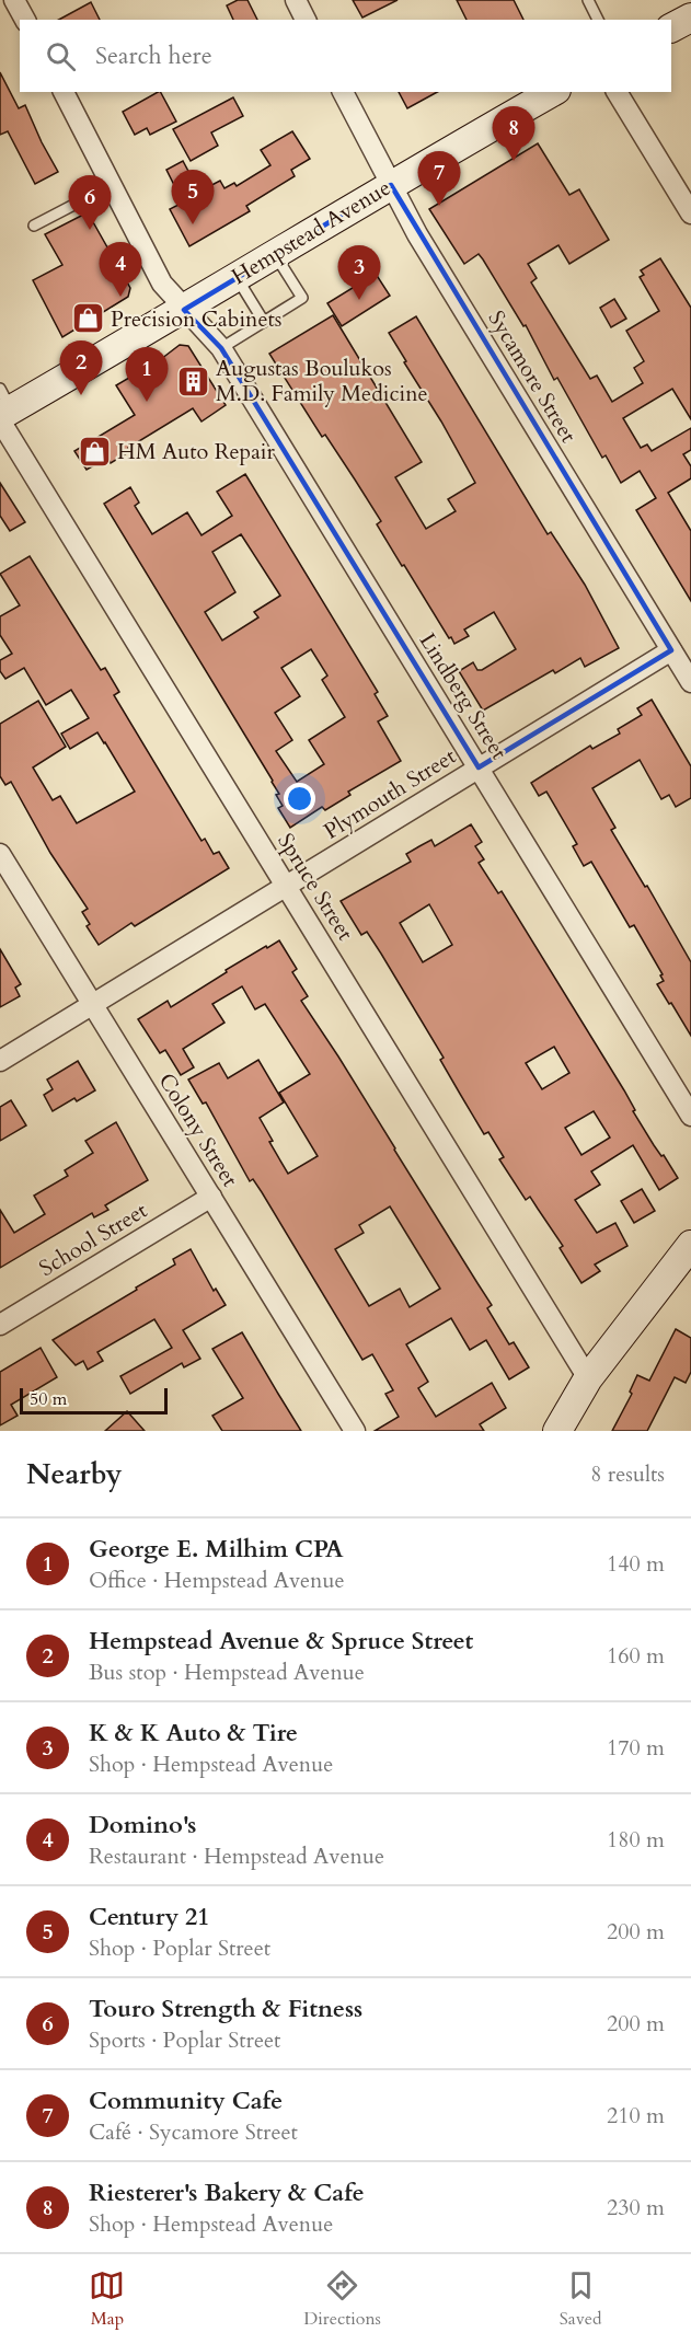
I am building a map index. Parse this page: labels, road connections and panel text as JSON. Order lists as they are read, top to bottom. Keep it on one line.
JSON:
{"streets":{"main road":["Hempstead Avenue"],"street":["Sycamore Street","Lindberg Street","Plymouth Street","Spruce Street","Colony Street","School Street"]},"crossings":[["Hempstead Avenue","Sycamore Street"],["Hempstead Avenue","Lindberg Street"],["Hempstead Avenue","Spruce Street"],["Sycamore Street","Plymouth Street"],["Lindberg Street","Plymouth Street"],["Plymouth Street","Spruce Street"],["Plymouth Street","Colony Street"],["Colony Street","School Street"]],"places":{"shop":["Precision Cabinets","HM Auto Repair"],"building":["Augustas Boulukos M.D. Family Medicine"]},"scale_bar":"50 m","page":{"search":"Search here","pins":["8","7","5","6","4","3","2","1"],"scale":"50 m","heading":["Nearby","8 results"],"list":[{"mark":"1","name":"George E. Milhim CPA","note":"Office · Hempstead Avenue","value":"140 m"},{"mark":"2","name":"Hempstead Avenue & Spruce Street","note":"Bus stop · Hempstead Avenue","value":"160 m"},{"mark":"3","name":"K & K Auto & Tire","note":"Shop · Hempstead Avenue","value":"170 m"},{"mark":"4","name":"Domino's","note":"Restaurant · Hempstead Avenue","value":"180 m"},{"mark":"5","name":"Century 21","note":"Shop · Poplar Street","value":"200 m"},{"mark":"6","name":"Touro Strength & Fitness","note":"Sports · Poplar Street","value":"200 m"},{"mark":"7","name":"Community Cafe","note":"Café · Sycamore Street","value":"210 m"},{"mark":"8","name":"Riesterer's Bakery & Cafe","note":"Shop · Hempstead Avenue","value":"230 m"}],"nav":["Map","Directions","Saved"]}}
